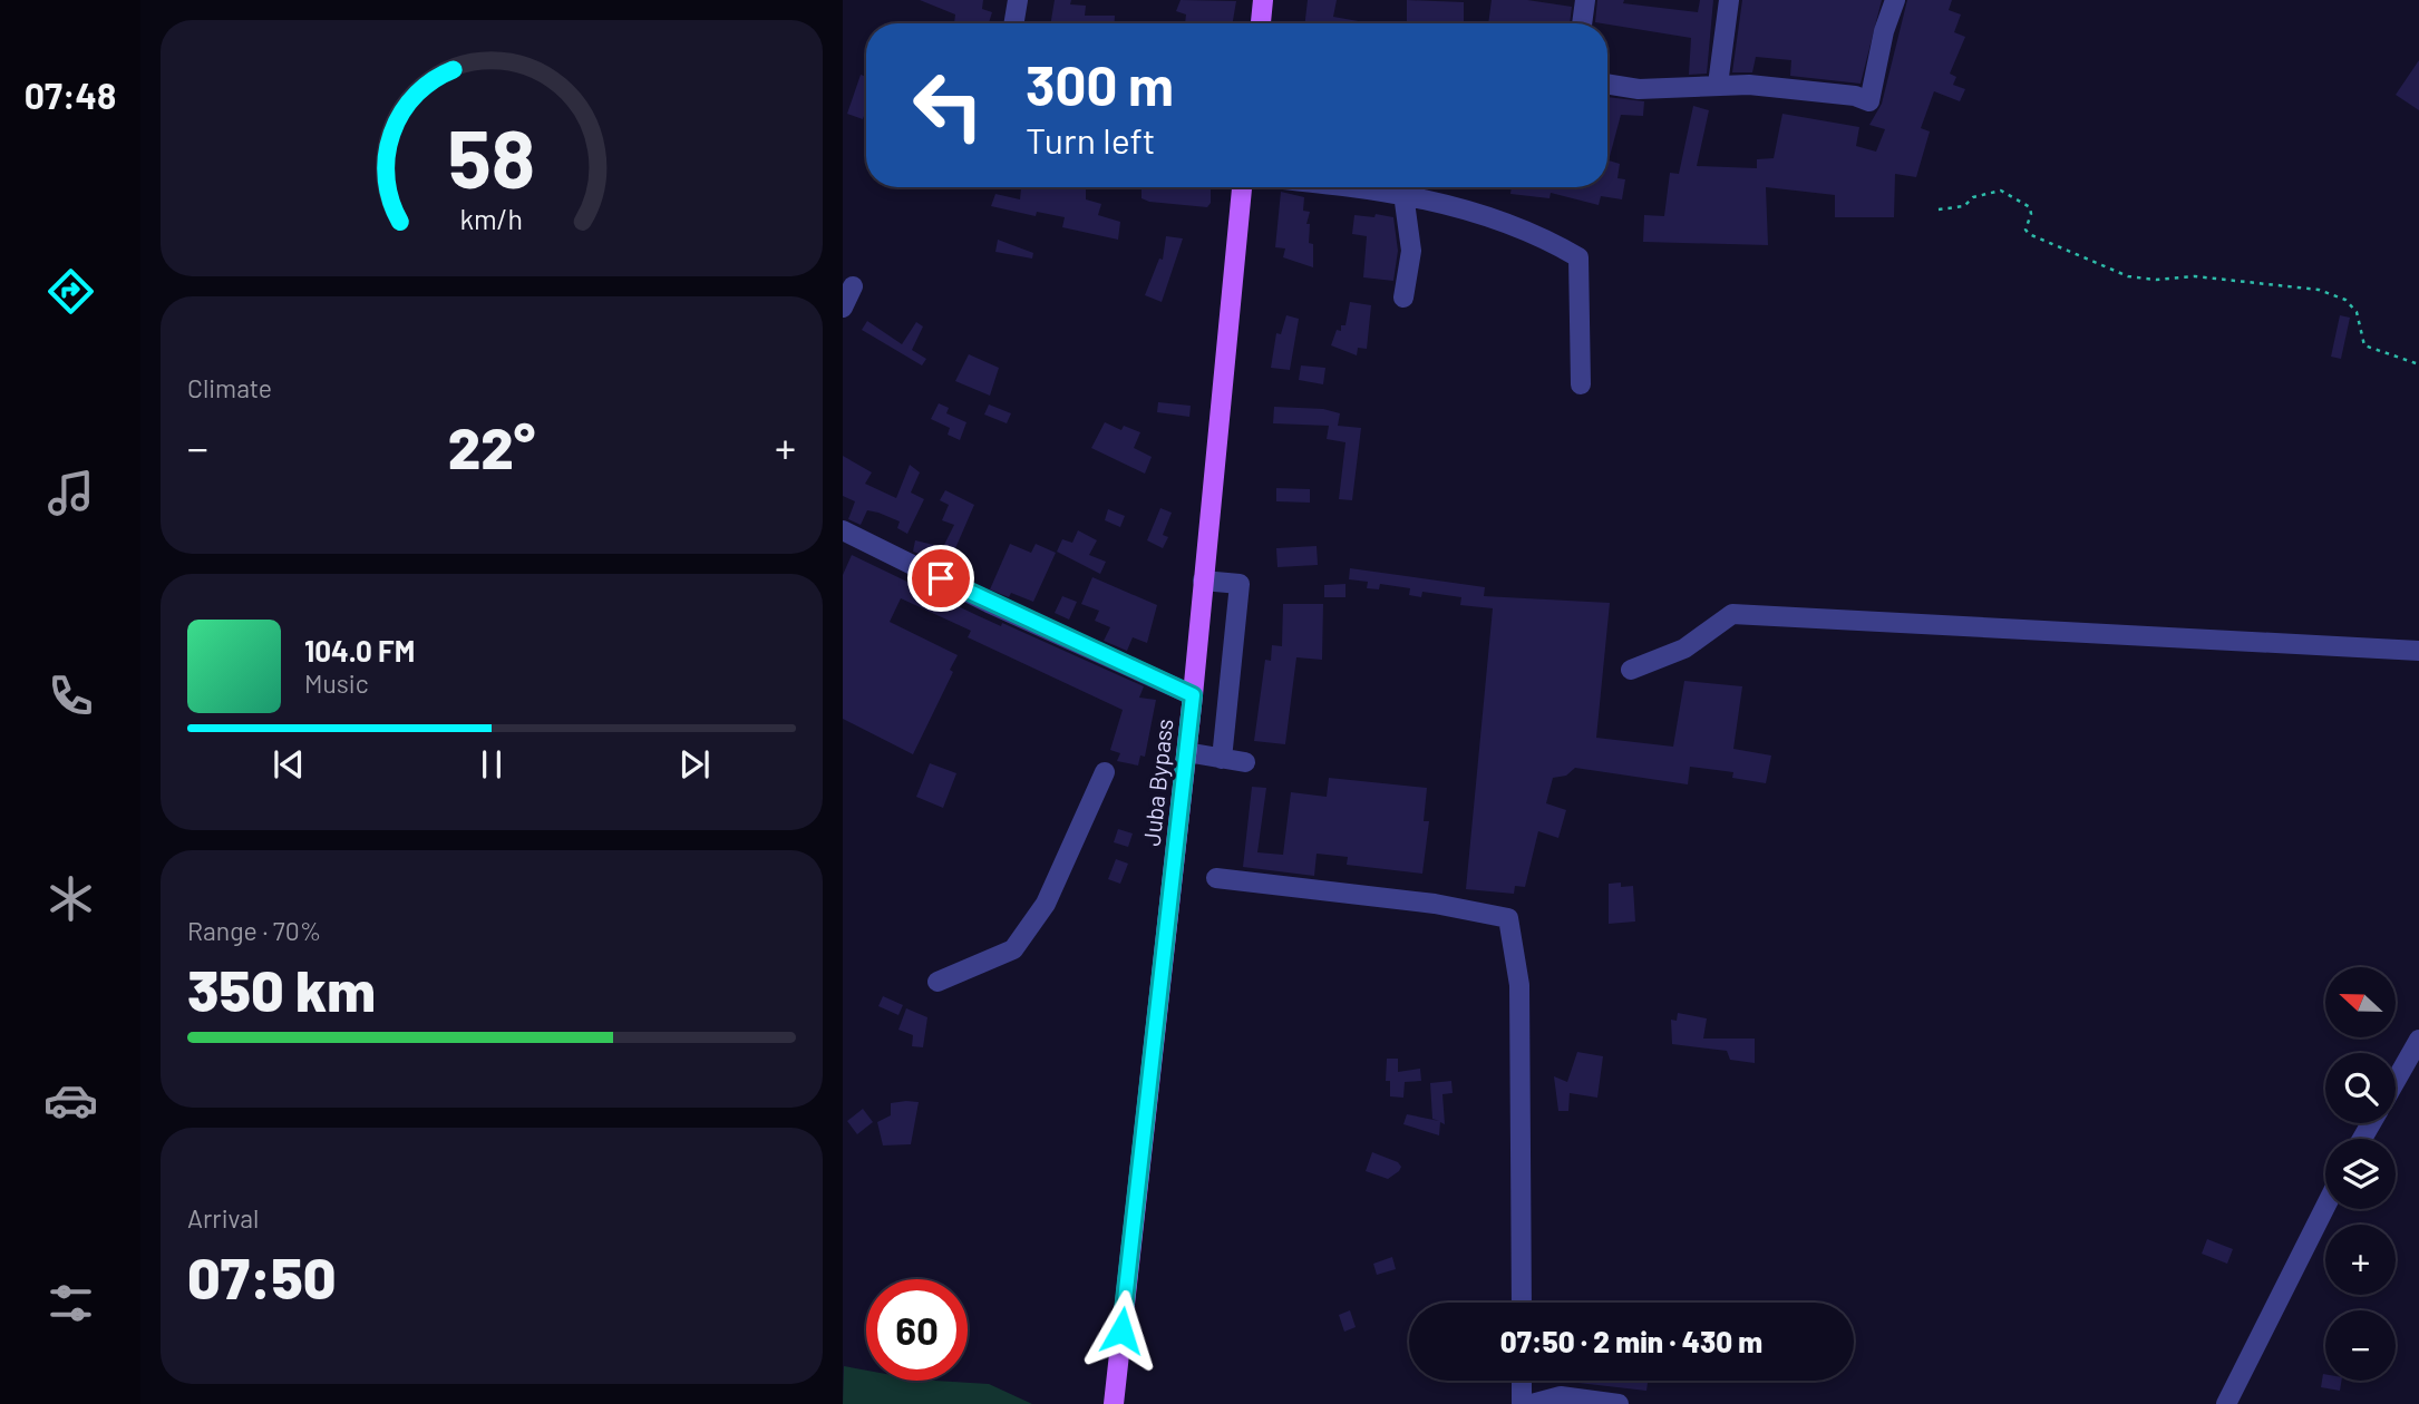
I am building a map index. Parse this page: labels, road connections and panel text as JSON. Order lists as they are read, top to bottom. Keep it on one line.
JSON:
{"streets":{"main road":["Juba Bypass"]},"north":"left","page":{"tabs":"07:48","turn":["300 m","Turn left"],"tile":["Climate",["Range · 70%","350 km"],["Arrival","07:50"]],"heat":["−","22°","+"],"song":["104.0 FM","Music"],"map_buttons":["+","−"],"limit":"60","trip":"07:50 · 2 min · 430 m","gauge":["58","km/h"]}}
